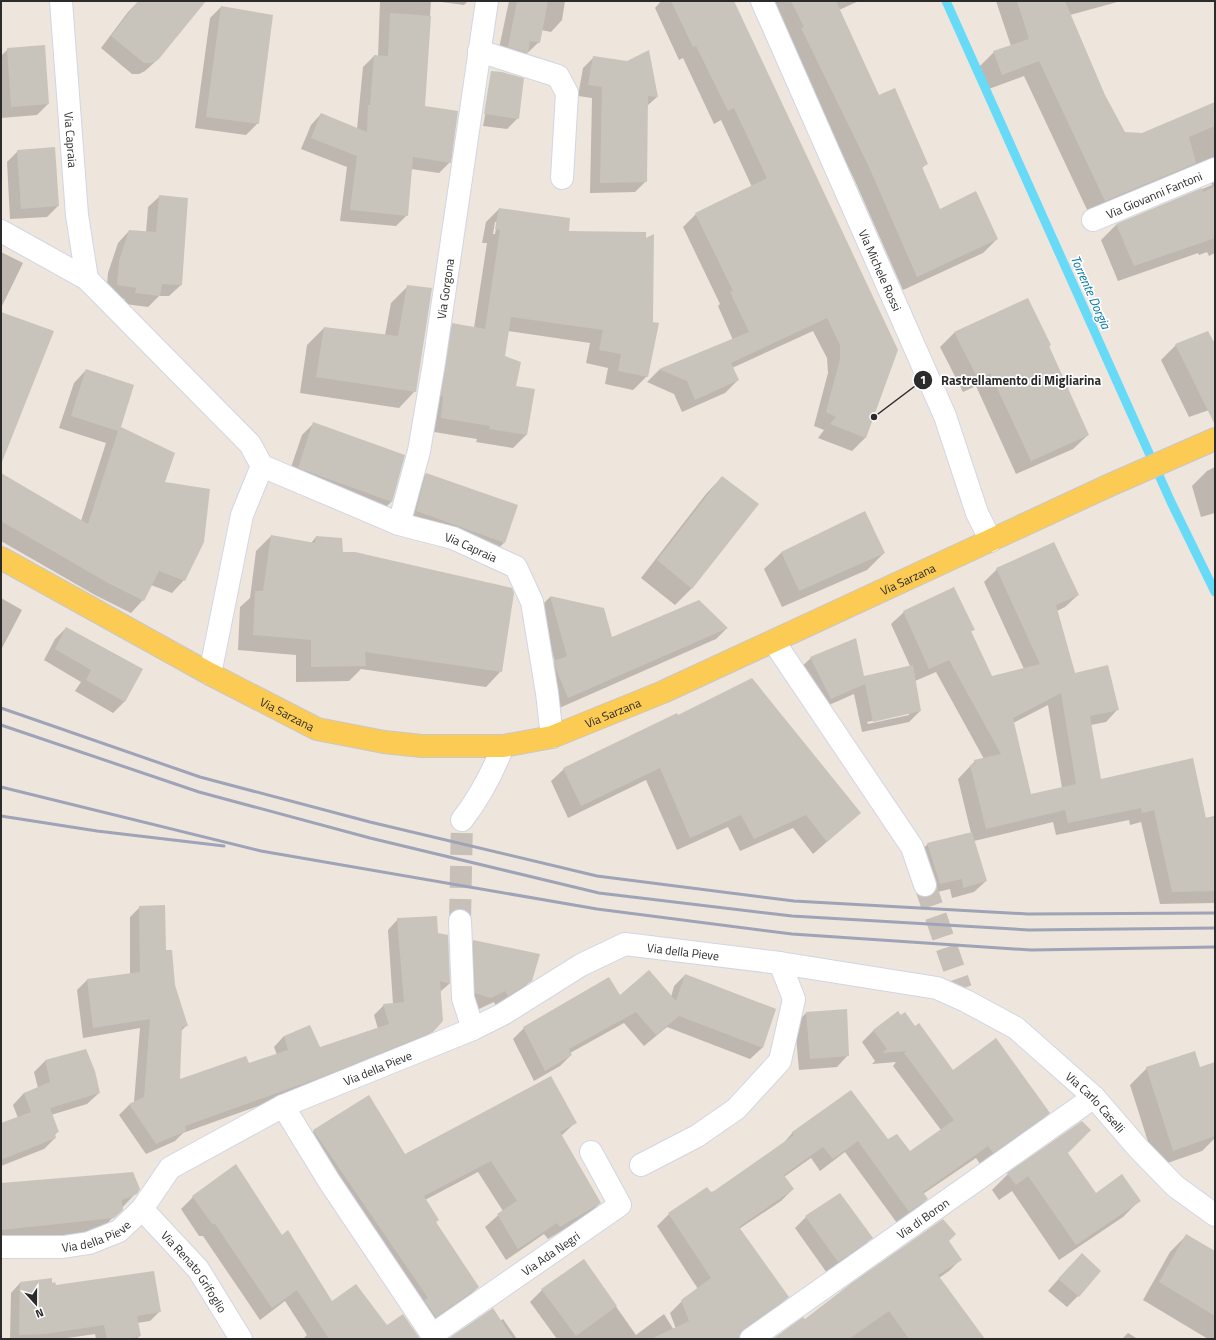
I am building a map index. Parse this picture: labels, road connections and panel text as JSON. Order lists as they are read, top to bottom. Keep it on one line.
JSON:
{"streets":{"main road":["Via Sarzana"],"street":["Via Capraia","Via Giovanni Fantoni","Via Michele Rossi","Via Gorgona","Via della Pieve","Via Carlo Caselli","Via di Boron","Via Ada Negri","Via Renato Grifoglio"]},"crossings":[["Via Capraia","Via Gorgona"],["Via Capraia","Via Sarzana"],["Via Michele Rossi","Via Sarzana"],["Via della Pieve","Via Carlo Caselli"],["Via della Pieve","Via Ada Negri"],["Via della Pieve","Via Renato Grifoglio"],["Via Carlo Caselli","Via di Boron"]],"water":["Torrente Dorgia"],"places":["Rastrellamento di Migliarina"],"north":"bottom"}
